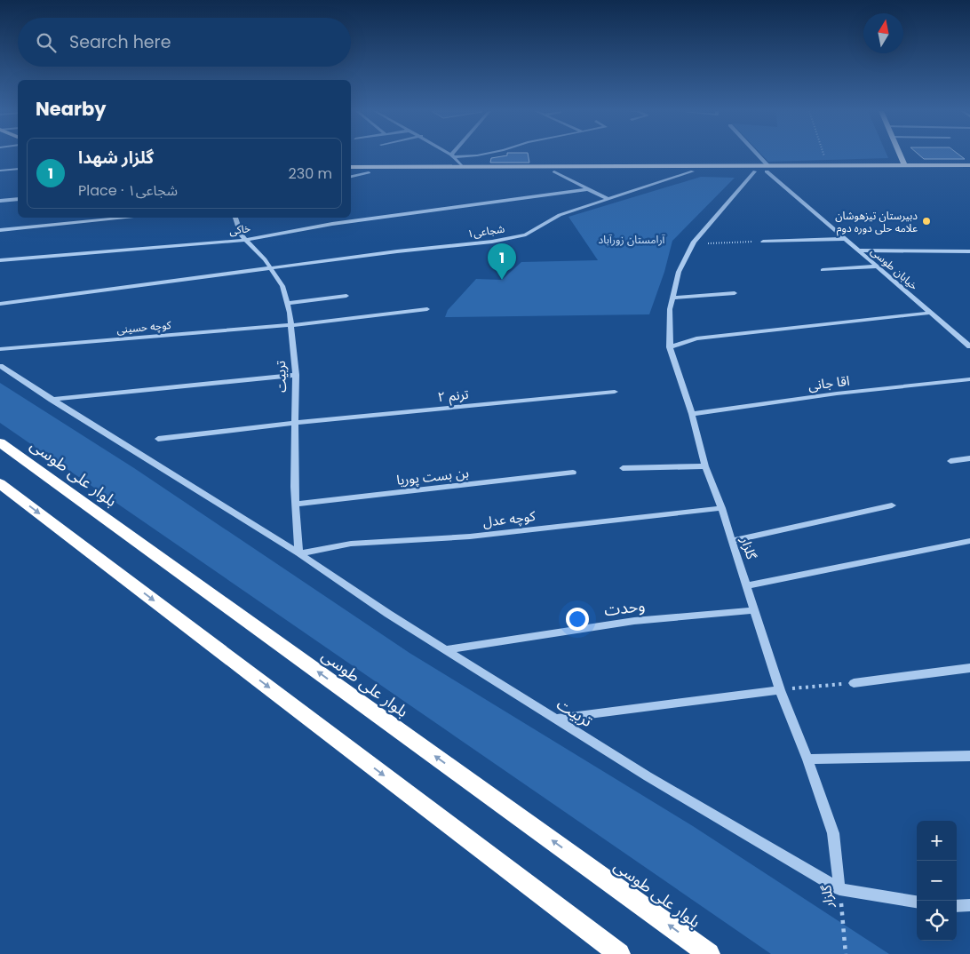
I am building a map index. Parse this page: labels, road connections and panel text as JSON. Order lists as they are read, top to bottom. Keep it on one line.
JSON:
{"streets":{"highway":["بلوار علی طوسی"],"street":["خاکی","شجاعی۱","خیابان طوسی","کوچه حسینی","تربیت","اقا جانی","ترنم ۲","بن بست پوریا","کوچه عدل","گلزار","وحدت"]},"crossings":[["خاکی","تربیت"],["شجاعی۱","تربیت"],["کوچه حسینی","تربیت"],["تربیت","ترنم ۲"],["تربیت","بن بست پوریا"],["تربیت","کوچه عدل"],["تربیت","گلزار"],["تربیت","وحدت"],["اقا جانی","گلزار"],["کوچه عدل","گلزار"],["گلزار","وحدت"]],"parks":["آرامستان زورآباد"],"places":["دبیرستان تیزهوشان علامه حلی دوره دوم"],"north":"top","page":{"search":"Search here","heading":"Nearby","list":[{"mark":"1","name":"گلزار شهدا","note":"Place · شجاعی۱","value":"230 m"}],"pins":"1","map_buttons":["+","−"]}}
